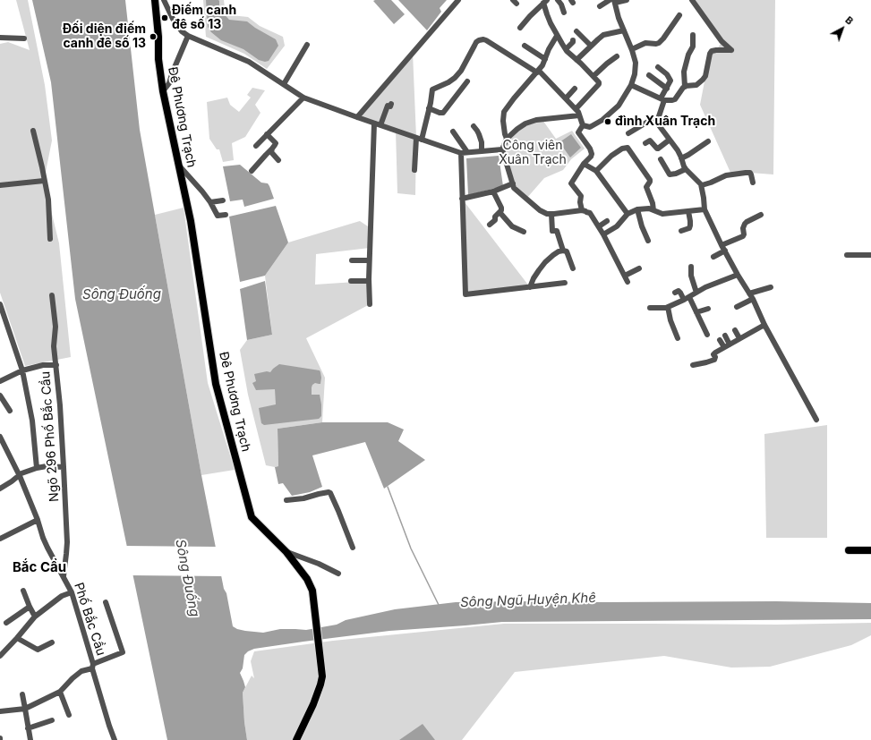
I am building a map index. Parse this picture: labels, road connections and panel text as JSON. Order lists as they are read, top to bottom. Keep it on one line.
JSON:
{"streets":{"main road":["Đê Phương Trạch"],"street":["Ngõ 296 Phố Bắc Cầu","Phố Bắc Cầu"]},"crossings":[["Ngõ 296 Phố Bắc Cầu","Phố Bắc Cầu"]],"districts":["Bắc Cầu"],"water":["Sông Đuống","Sông Ngũ Huyện Khê"],"parks":["Công viên Xuân Trạch"],"places":["Điếm canh đê số 13","Đối diện điếm canh đê số 13","đình Xuân Trạch"],"north":"top right"}
